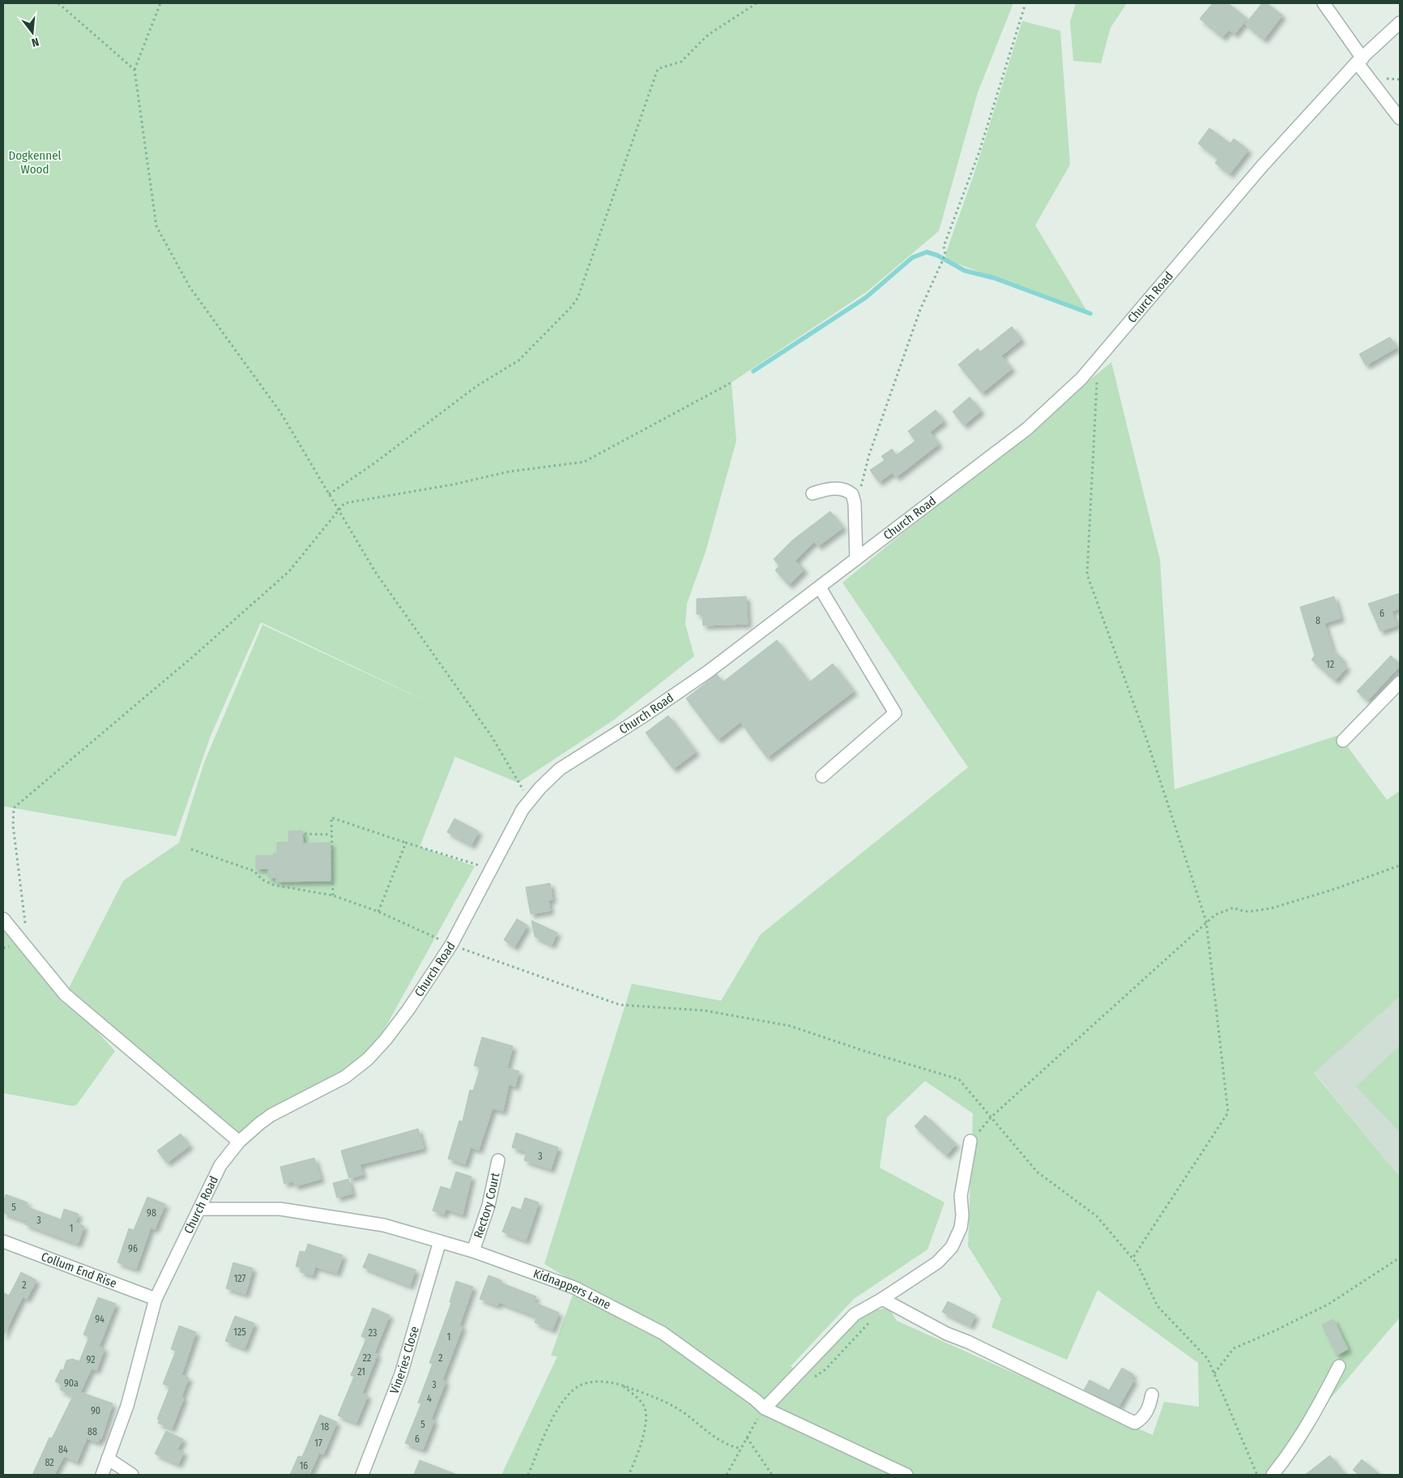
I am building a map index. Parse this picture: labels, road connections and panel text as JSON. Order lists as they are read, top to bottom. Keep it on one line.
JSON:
{"streets":{"street":["Church Road","Rectory Court","Collum End Rise","Kidnappers Lane","Vineries Close"]},"crossings":[["Church Road","Collum End Rise"],["Church Road","Kidnappers Lane"],["Rectory Court","Kidnappers Lane"],["Kidnappers Lane","Vineries Close"]],"parks":["Dogkennel Wood"],"house_numbers":["6","8","12","3","5","98","3","1","96","127","2","94","125","23","1","22","2","92","21","90a","3","4","90","5","18","88","6","17","84","82","16"],"north":"bottom"}
